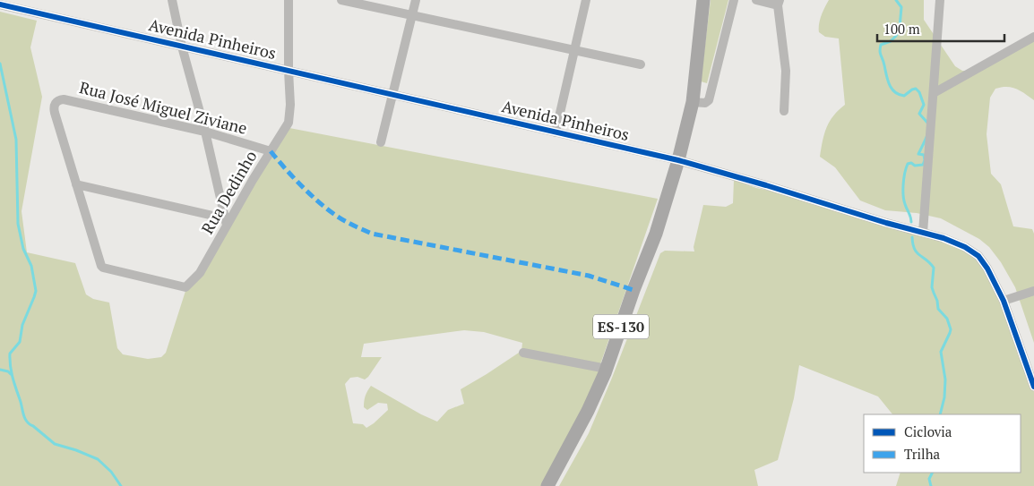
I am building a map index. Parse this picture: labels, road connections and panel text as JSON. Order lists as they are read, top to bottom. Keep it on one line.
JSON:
{"streets":{"main road":["ES-130"],"street":["Avenida Pinheiros","Rua José Miguel Ziviane","Rua Dedinho"]},"crossings":[["Avenida Pinheiros","Rua Dedinho"],["Avenida Pinheiros","ES-130"],["Rua José Miguel Ziviane","Rua Dedinho"]],"legend":["Ciclovia","Trilha"],"scale_bar":"100 m"}
